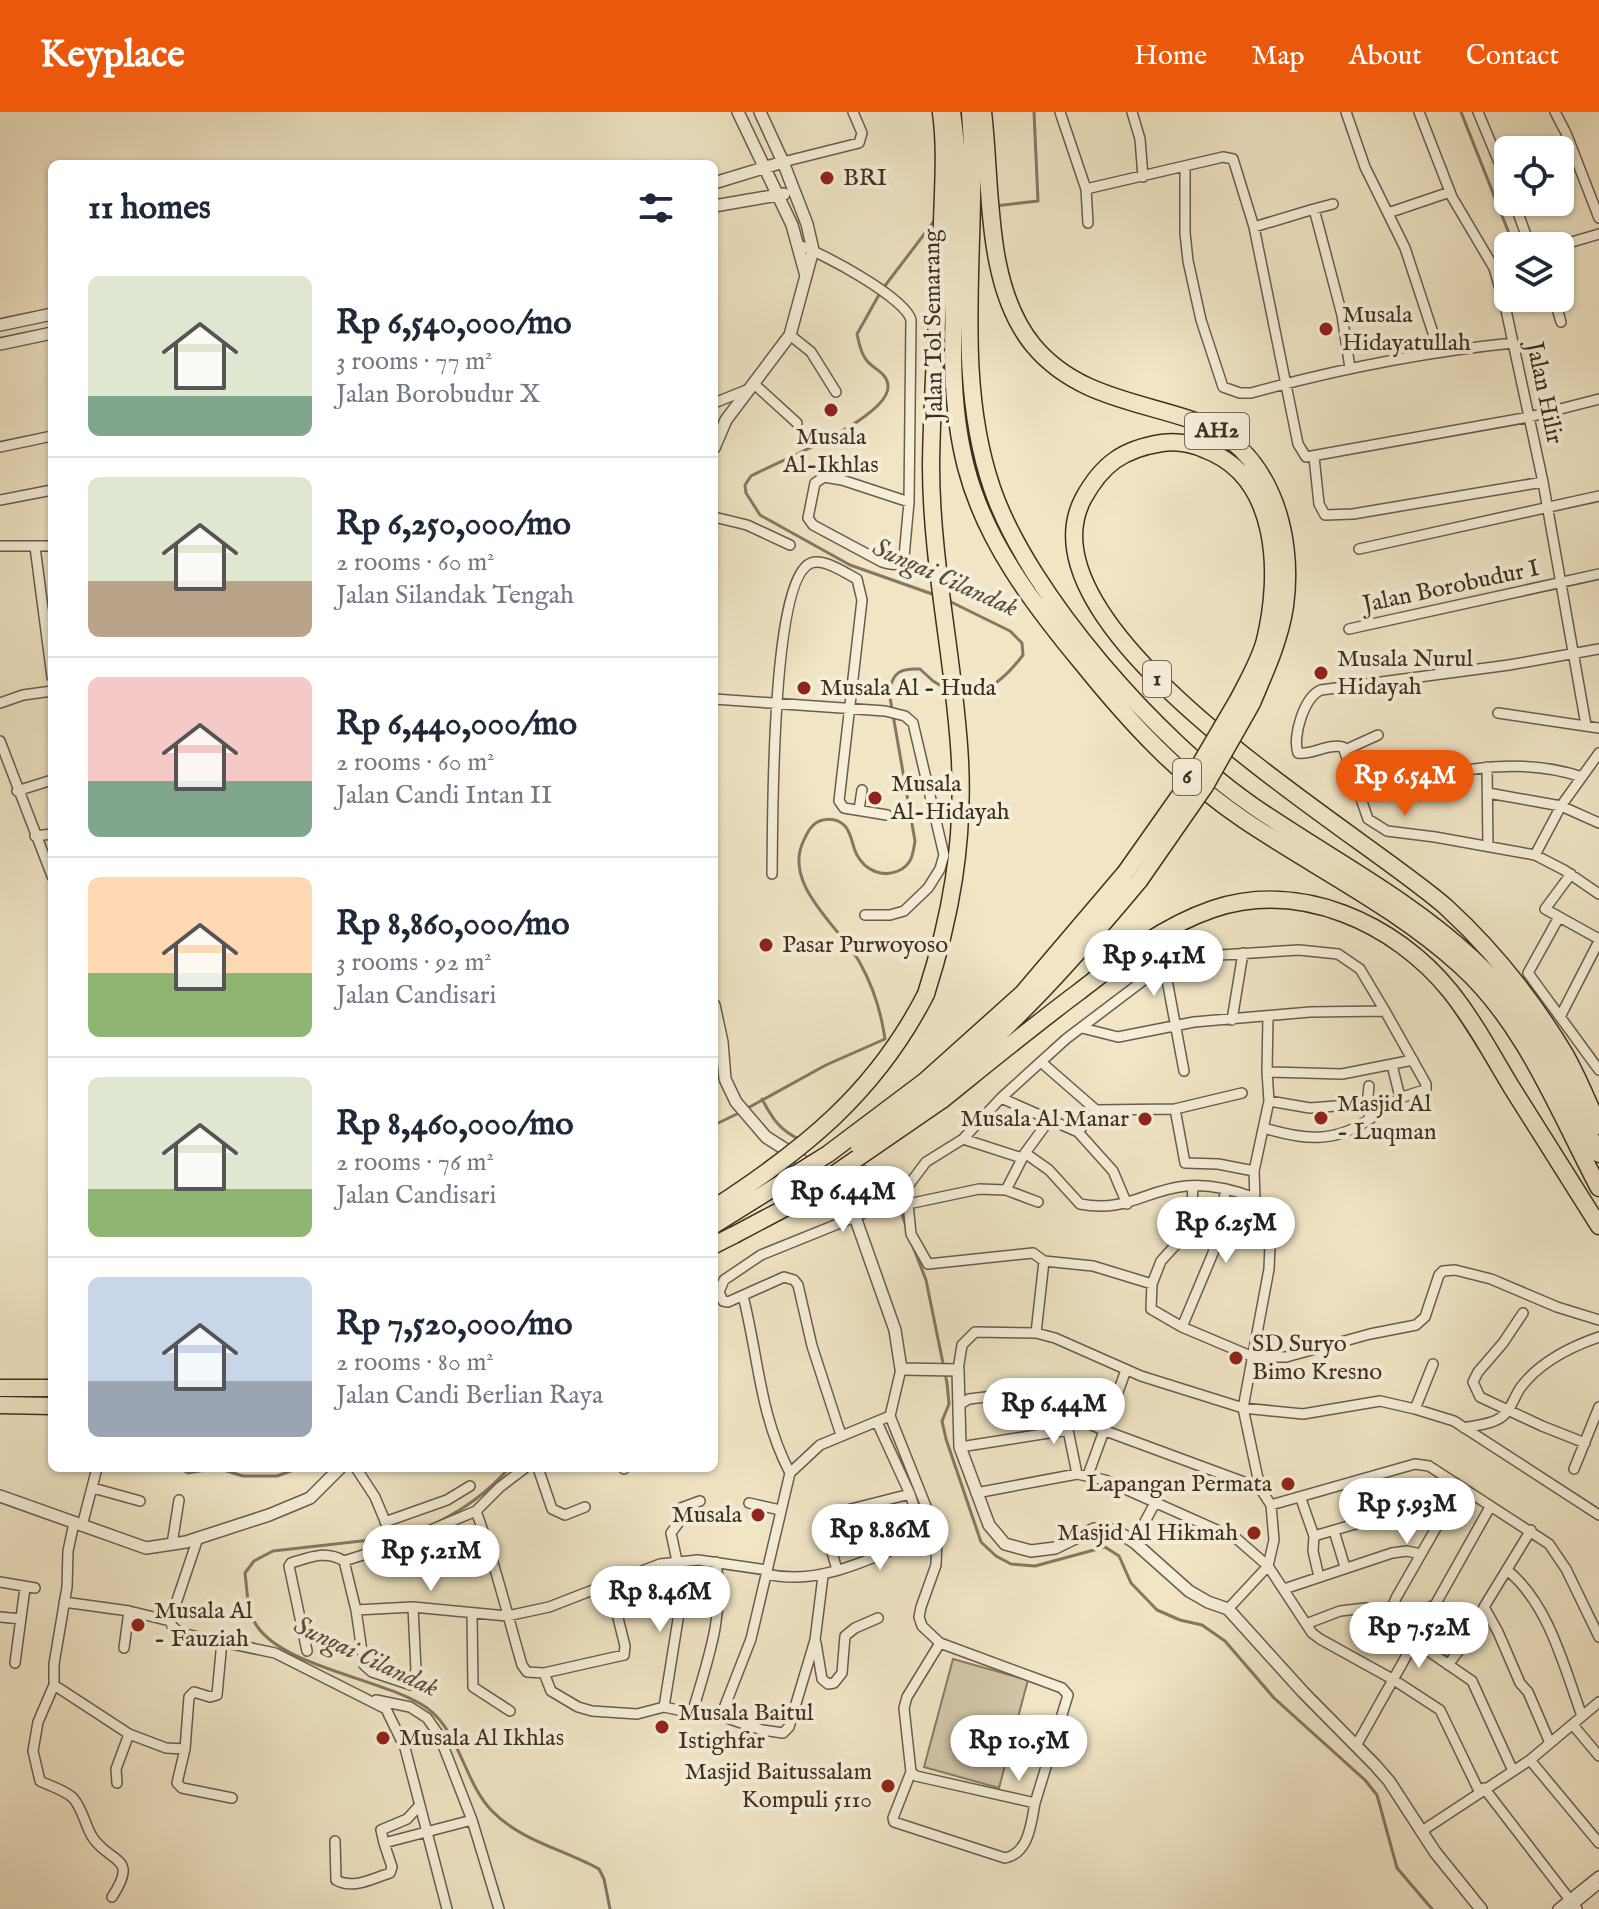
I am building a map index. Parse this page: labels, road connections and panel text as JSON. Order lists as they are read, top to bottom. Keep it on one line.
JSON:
{"streets":{"highway":["Jalan Tol Semarang","AH2","1","6"],"street":["Jalan Hilir","Jalan Borobudur I"]},"crossings":[["Jalan Tol Semarang","AH2"],["Jalan Hilir","Jalan Borobudur I"],["AH2","1"]],"water":["Sungai Cilandak"],"places":["BRI","Musala Hidayatullah","Musala Al-Ikhlas","Musala Nurul Hidayah","Musala Al - Huda","Musala Al-Hidayah","Pasar Purwoyoso","Masjid Al - Luqman","Musala Al Manar","SD Suryo Bimo Kresno","Lapangan Permata","Musala","Masjid Al Hikmah","Musala Al - Fauziah","Musala Baitul Istighfar","Musala Al Ikhlas","Masjid Baitussalam Kompuli 5110"],"page":{"header":"Keyplace","nav":["Home","Map","About","Contact"],"heading":"11 homes","list":[{"name":"Rp 6,540,000/mo","note":"3 rooms · 77 m² · Jalan Borobudur X"},{"name":"Rp 6,250,000/mo","note":"2 rooms · 60 m² · Jalan Silandak Tengah"},{"name":"Rp 6,440,000/mo","note":"2 rooms · 60 m² · Jalan Candi Intan II"},{"name":"Rp 8,860,000/mo","note":"3 rooms · 92 m² · Jalan Candisari"},{"name":"Rp 8,460,000/mo","note":"2 rooms · 76 m² · Jalan Candisari"},{"name":"Rp 7,520,000/mo","note":"2 rooms · 80 m² · Jalan Candi Berlian Raya"}],"price":["Rp 6.54M","Rp 9.41M","Rp 6.44M","Rp 6.25M","Rp 6.44M","Rp 5.93M","Rp 8.86M","Rp 5.21M","Rp 8.46M","Rp 7.52M","Rp 10.5M"]}}
